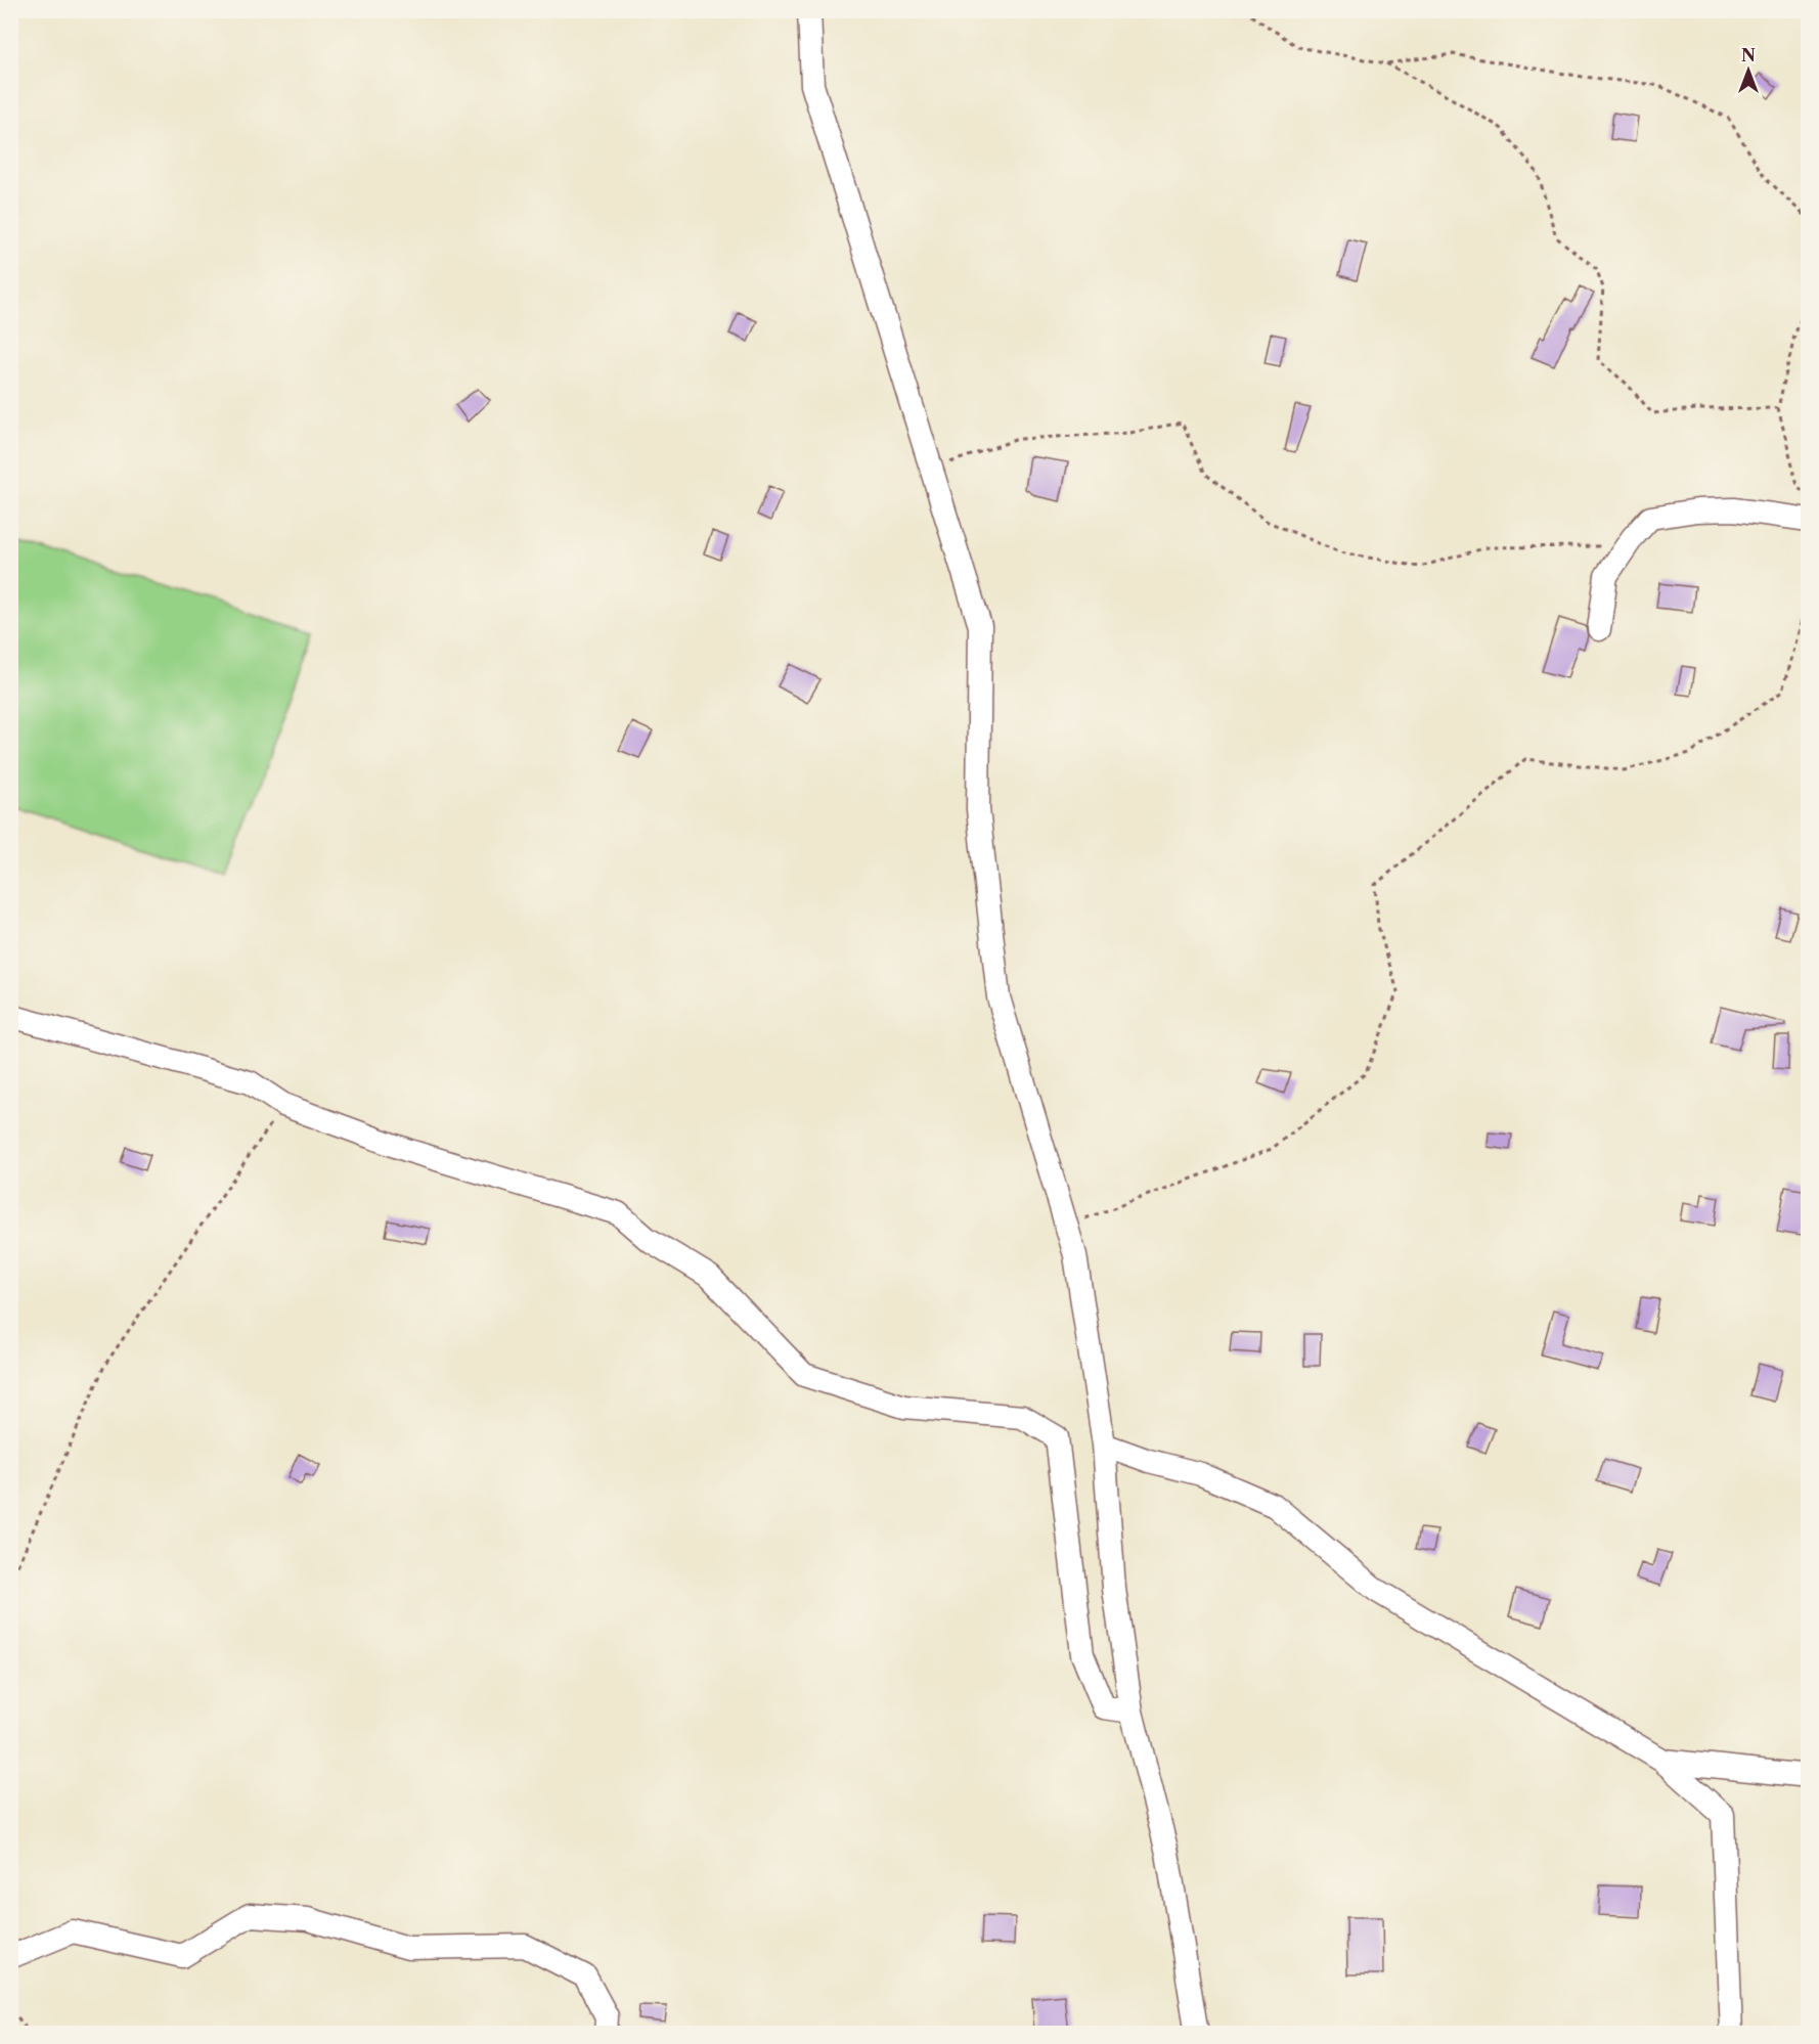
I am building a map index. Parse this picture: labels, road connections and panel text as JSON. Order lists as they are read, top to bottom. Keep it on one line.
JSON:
{"north":"top"}
